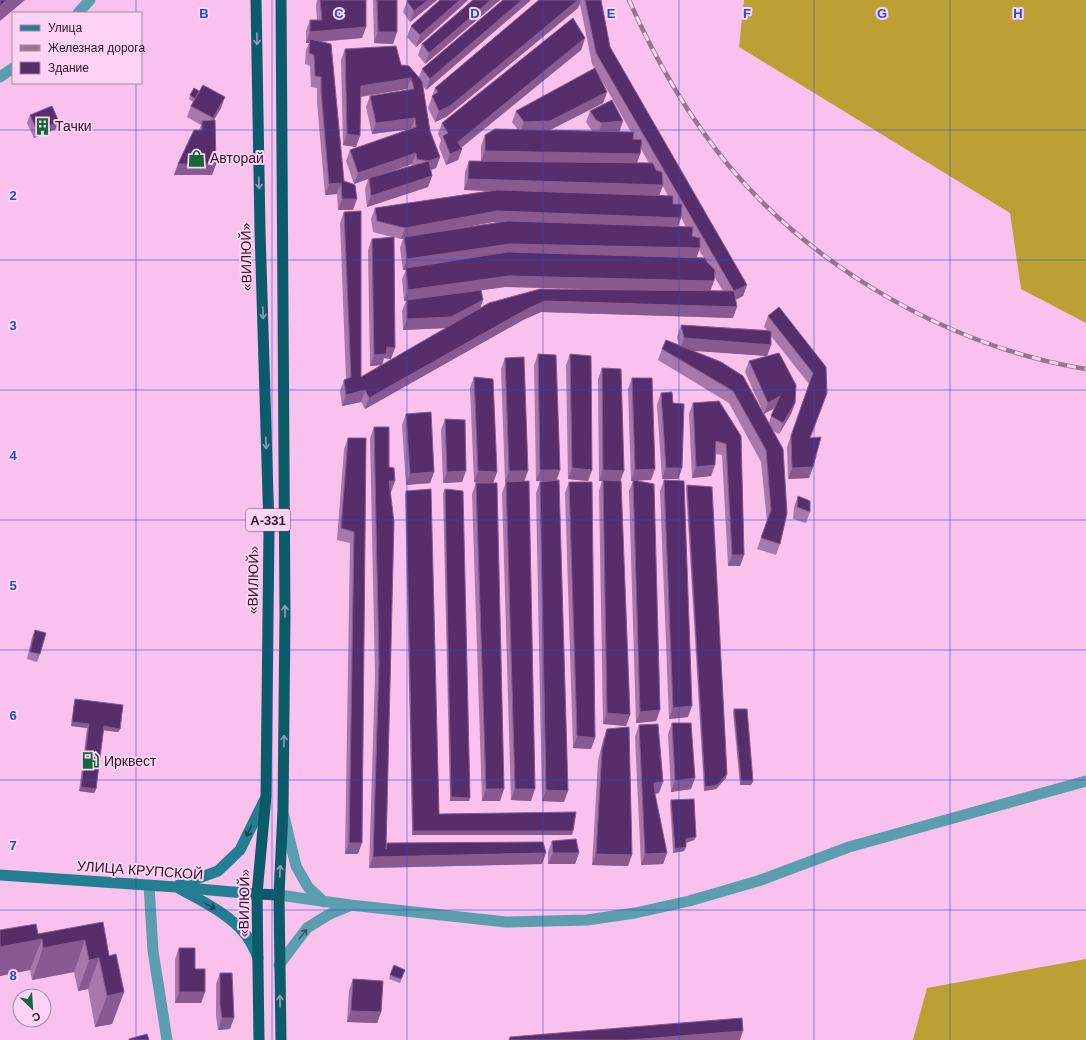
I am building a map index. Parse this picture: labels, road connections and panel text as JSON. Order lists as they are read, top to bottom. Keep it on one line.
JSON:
{"streets":{"highway":["«ВИЛЮЙ»","А-331","УЛИЦА КРУПСКОЙ"]},"crossings":[["«ВИЛЮЙ»","УЛИЦА КРУПСКОЙ"],["А-331","УЛИЦА КРУПСКОЙ"]],"places":{"building":["Тачки"],"shop":["Авторай"],"fuel station":["Ирквест"]},"legend":["Улица","Железная дорога","Здание"],"north":"bottom right","grid":{"columns":["B","C","D","E","F","G","H"],"rows":["2","3","4","5","6","7","8"]}}
